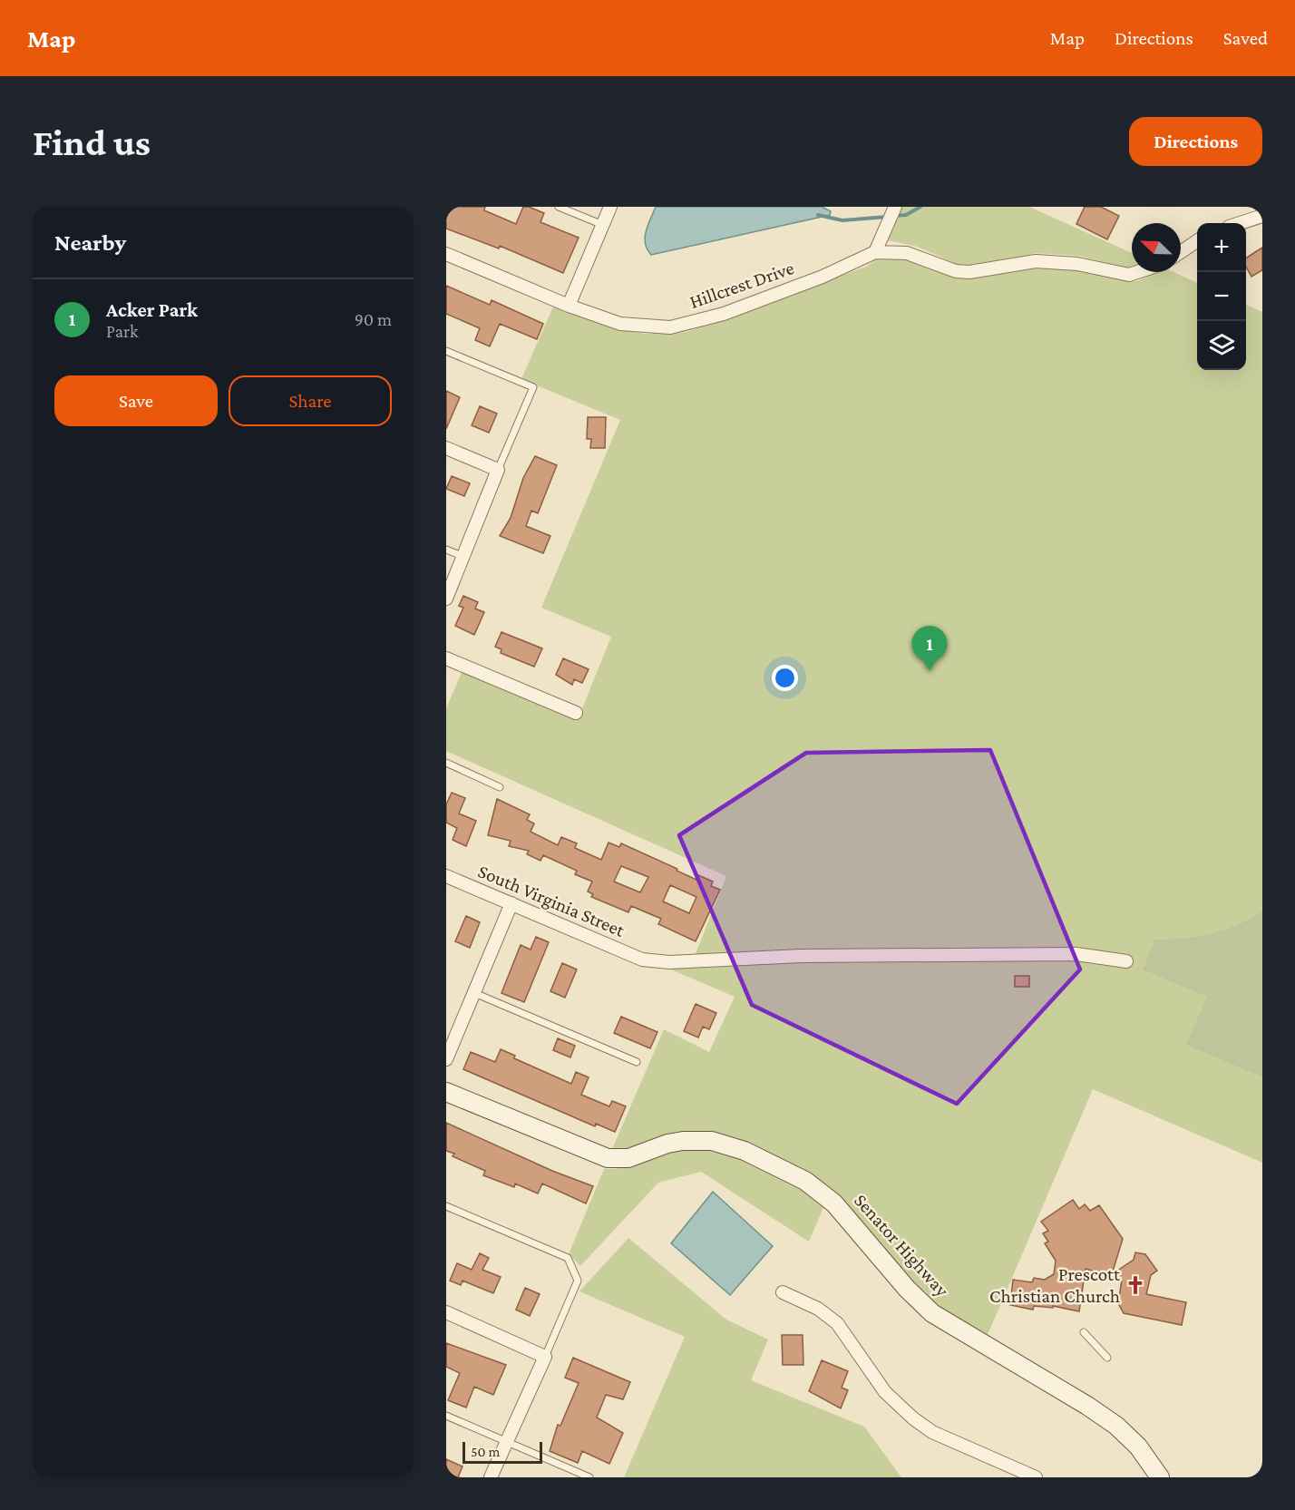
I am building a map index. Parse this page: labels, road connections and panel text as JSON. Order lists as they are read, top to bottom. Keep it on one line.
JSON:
{"streets":{"street":["Hillcrest Drive","South Virginia Street","Senator Highway"]},"places":{"church":["Prescott Christian Church"]},"scale_bar":"50 m","north":"top left","page":{"header":"Map","nav":["Map","Directions","Saved"],"buttons":["Directions",["Save","Share"]],"title":"Find us","heading":"Nearby","map_buttons":["+","−"],"list":[{"mark":"1","name":"Acker Park","note":"Park","value":"90 m"}],"pins":"1","scale":"50 m"}}
